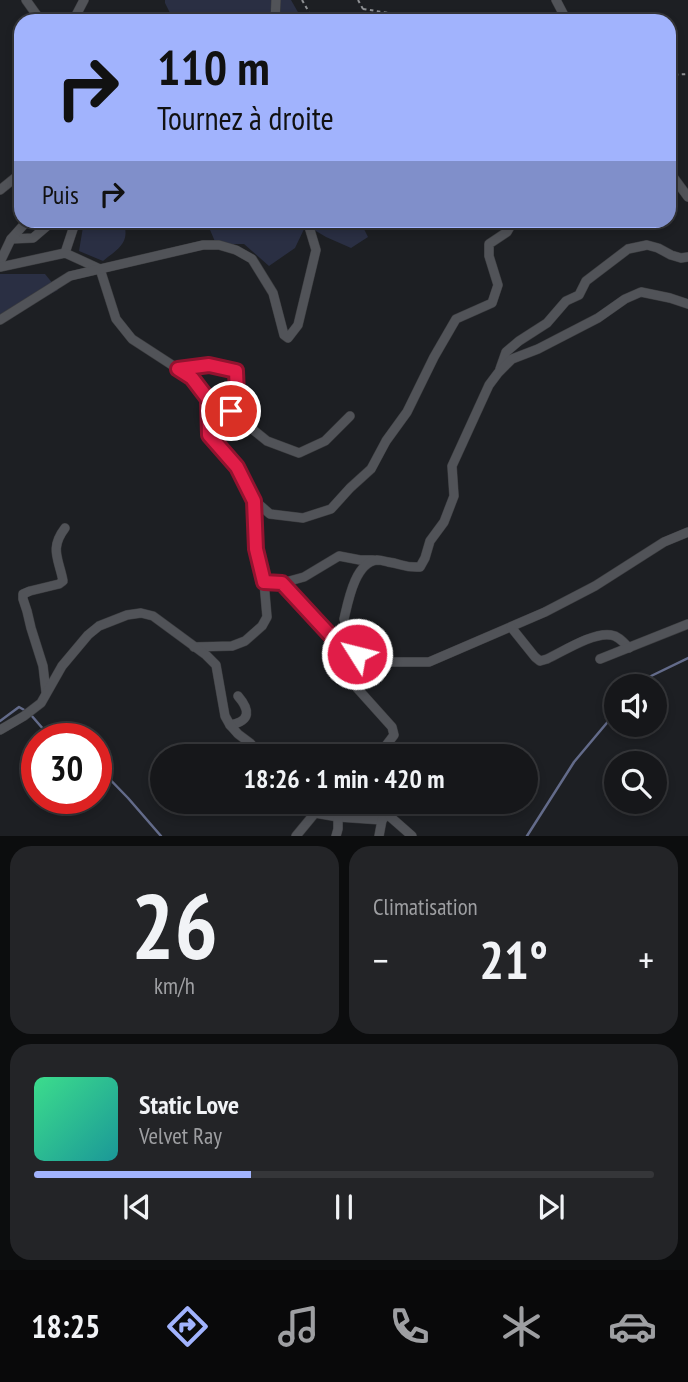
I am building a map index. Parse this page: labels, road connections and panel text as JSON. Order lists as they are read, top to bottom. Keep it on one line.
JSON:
{"page":{"turn":["110 m","Tournez à droite"],"then":"Puis","limit":"30","trip":"18:26 · 1 min · 420 m","tile":[["26","km/h"],"Climatisation"],"heat":["−","21°","+"],"song":["Static Love","Velvet Ray"],"tabs":"18:25"}}
